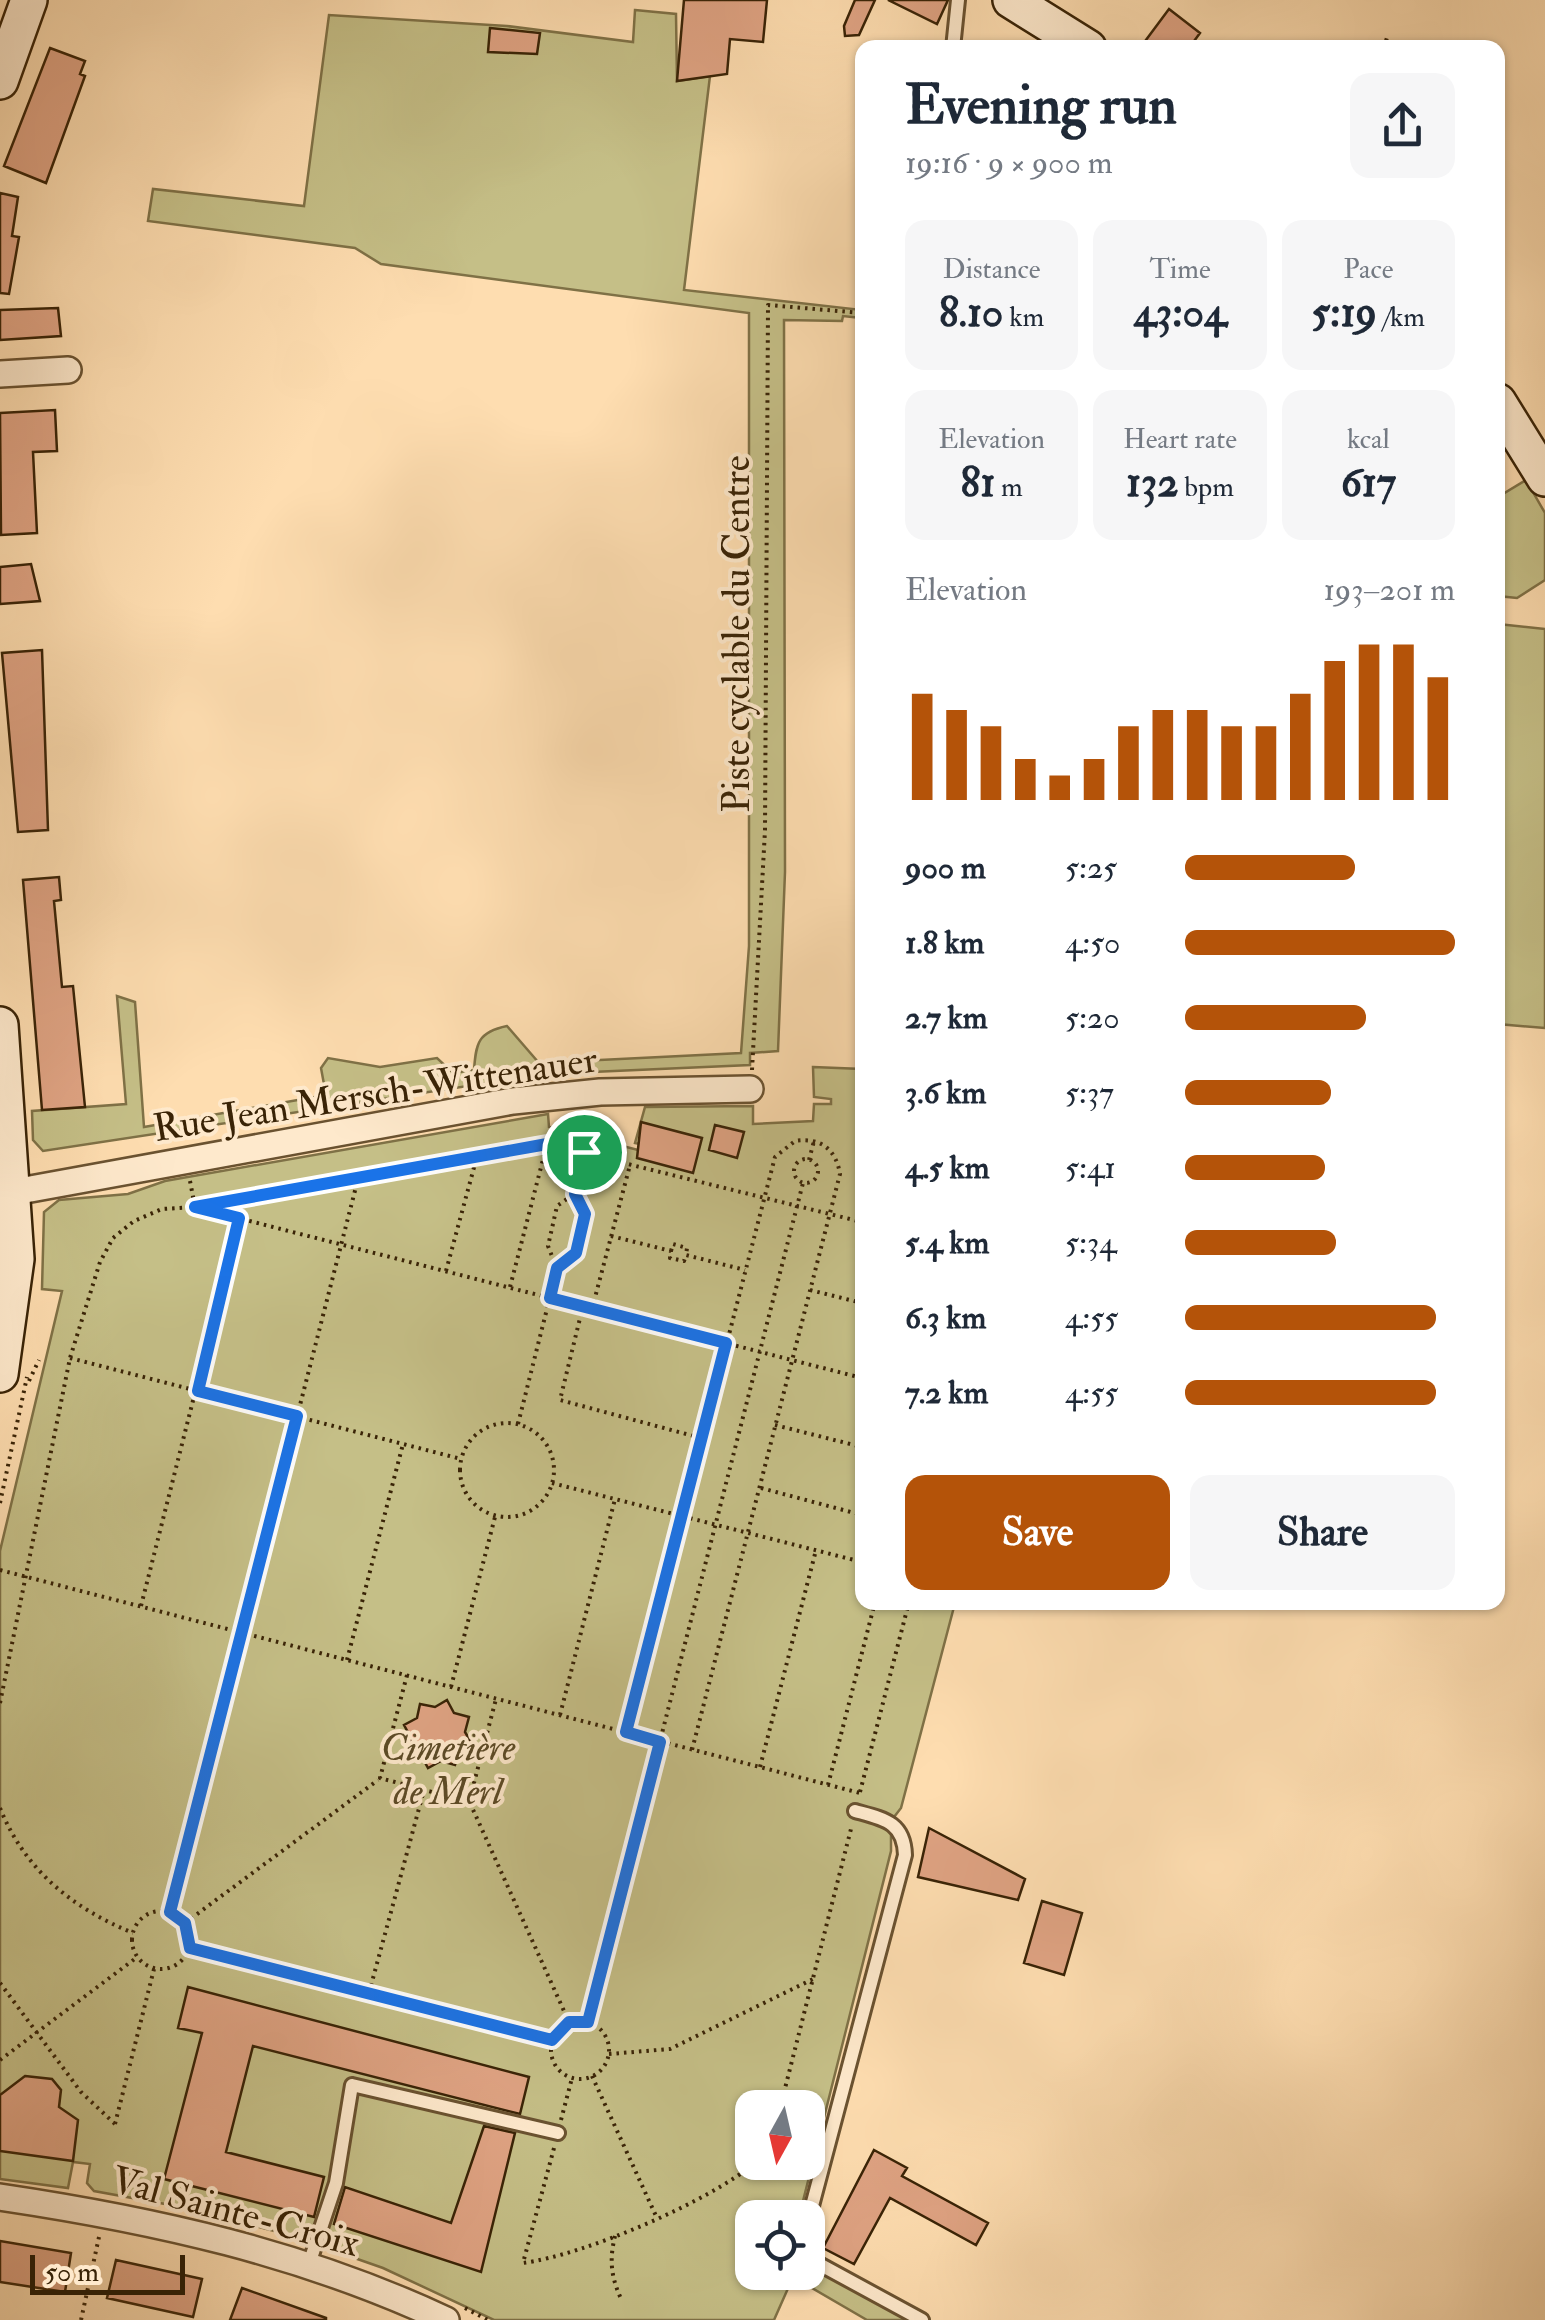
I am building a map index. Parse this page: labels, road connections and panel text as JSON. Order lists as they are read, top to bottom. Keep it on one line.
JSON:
{"streets":{"street":["Rue Jean Mersch-Wittenauer","Val Sainte-Croix"],"path":["Piste cyclable du Centre"]},"parks":["Cimetière de Merl"],"scale_bar":"50 m","north":"bottom","page":{"heading":["Evening run","19:16 · 9 × 900 m"],"stats":[["Distance","8.10 km"],["Time","43:04"],["Pace","5:19 /km"],["Elevation","81 m"],["Heart rate","132 bpm"],["kcal","617"]],"chart":["Elevation","193–201 m"],"list":[{"name":"900 m","note":"5:25"},{"name":"1.8 km","note":"4:50"},{"name":"2.7 km","note":"5:20"},{"name":"3.6 km","note":"5:37"},{"name":"4.5 km","note":"5:41"},{"name":"5.4 km","note":"5:34"},{"name":"6.3 km","note":"4:55"},{"name":"7.2 km","note":"4:55"}],"buttons":["Save","Share"],"scale":"50 m"}}
